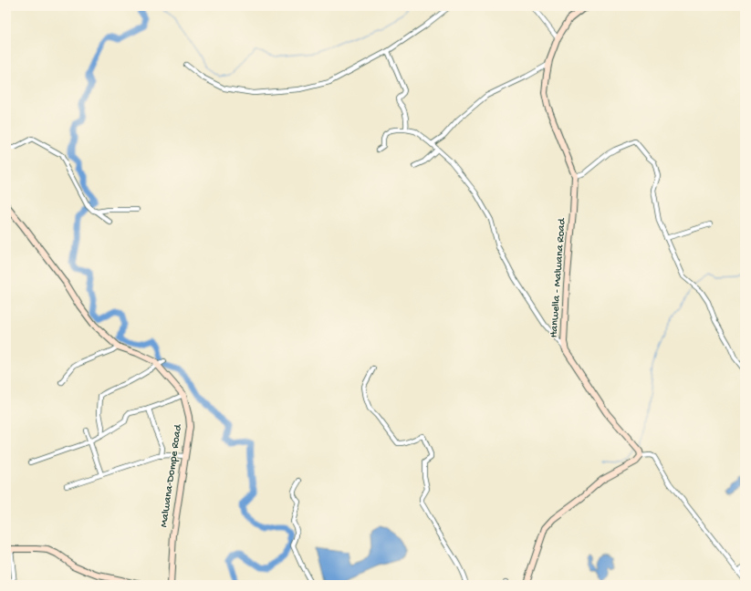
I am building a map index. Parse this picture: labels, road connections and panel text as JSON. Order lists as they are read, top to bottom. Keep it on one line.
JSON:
{"streets":{"street":["Hanwella - Malwana Road","Malwana-Dompe Road"]}}
